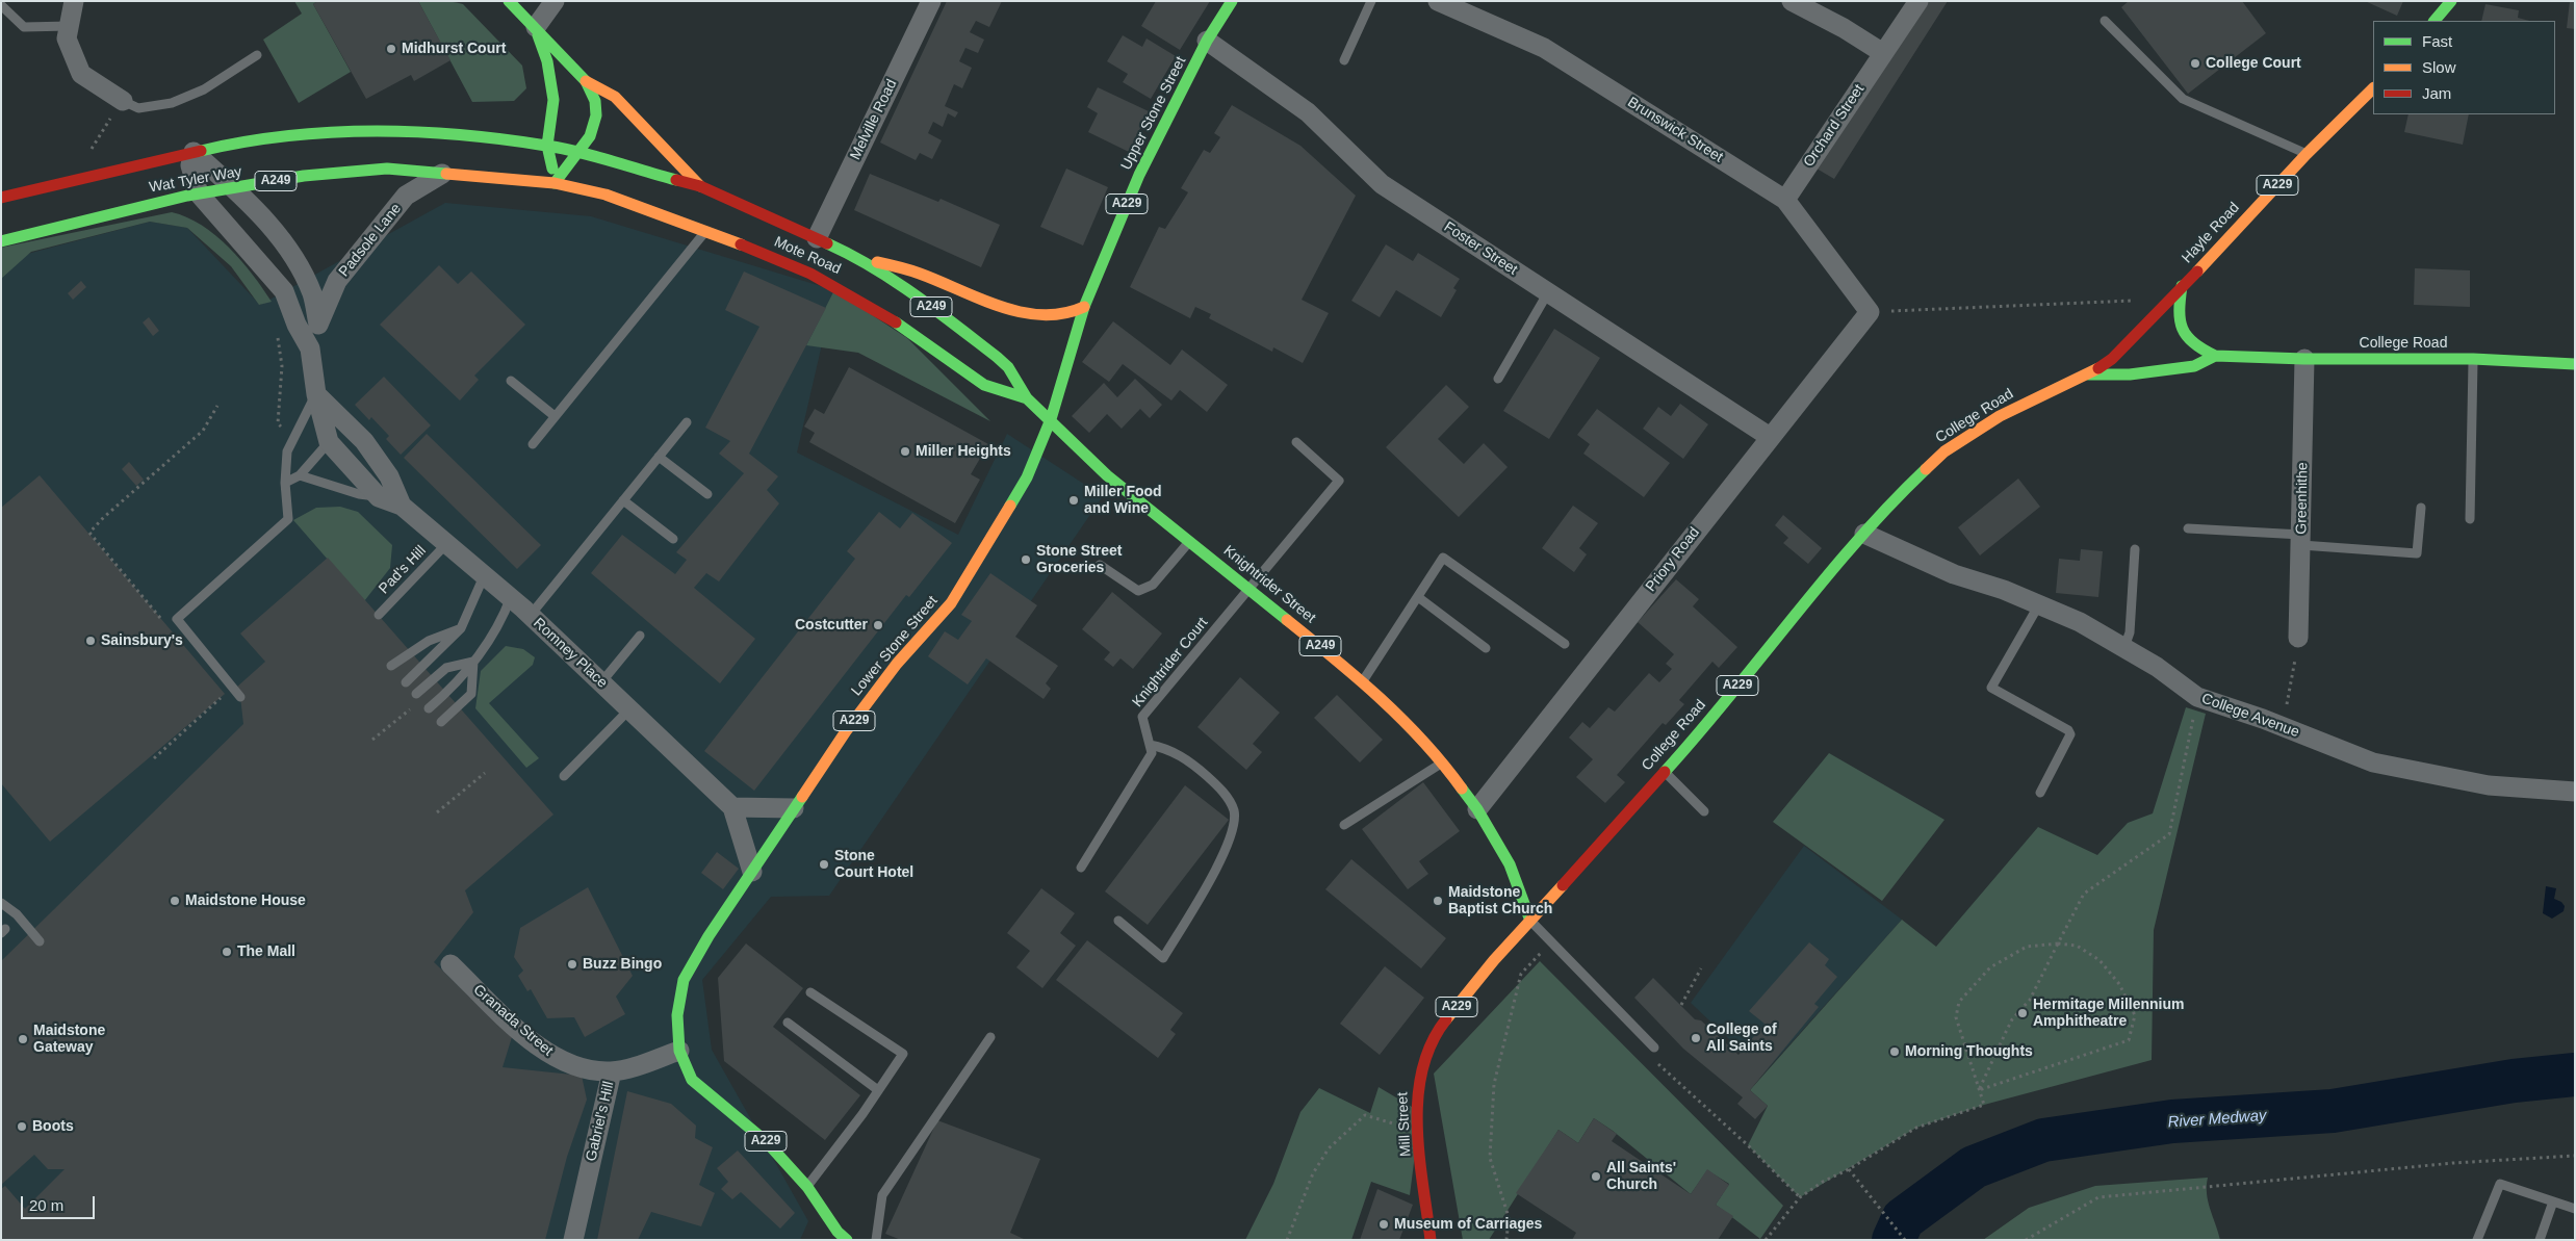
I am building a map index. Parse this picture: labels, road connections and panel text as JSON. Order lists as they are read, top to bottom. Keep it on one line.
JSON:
{"streets":{"main road":["Upper Stone Street","Wat Tyler Way","A249","A229","Hayle Road","Mote Road","College Road","Knightrider Street","Lower Stone Street","Mill Street"],"street":["Melville Road","Orchard Street","Brunswick Street","Padsole Lane","Foster Street","Greenhithe","Priory Road","Romney Place","College Avenue","Granada Street","Gabriel's Hill"],"lane":["Pad's Hill","Knightrider Court"]},"crossings":[["Upper Stone Street","A249"],["Upper Stone Street","Foster Street"],["Upper Stone Street","Mote Road"],["Upper Stone Street","Knightrider Street"],["Upper Stone Street","Lower Stone Street"],["Melville Road","Mote Road"],["Orchard Street","Brunswick Street"],["Brunswick Street","Priory Road"],["Wat Tyler Way","Padsole Lane"],["Wat Tyler Way","Mote Road"],["Wat Tyler Way","Romney Place"],["A249","Mote Road"],["A229","Lower Stone Street"],["A229","Gabriel's Hill"],["Hayle Road","College Road"],["Padsole Lane","Romney Place"],["Foster Street","Priory Road"],["Mote Road","Knightrider Street"],["Mote Road","Lower Stone Street"],["College Road","Greenhithe"],["College Road","Knightrider Street"],["College Road","College Avenue"],["College Road","Mill Street"],["Priory Road","Knightrider Street"],["Pad's Hill","Romney Place"],["Knightrider Street","Lower Stone Street"],["Knightrider Street","Knightrider Court"],["Knightrider Street","Mill Street"],["Lower Stone Street","Romney Place"],["Lower Stone Street","Gabriel's Hill"],["Granada Street","Gabriel's Hill"]],"water":["River Medway"],"places":["Midhurst Court","College Court","Miller Heights","Miller Food and Wine","Stone Street Groceries","Costcutter","Sainsbury's","Stone Court Hotel","Maidstone House","Maidstone Baptist Church","The Mall","Buzz Bingo","Hermitage Millennium Amphitheatre","College of All Saints","Maidstone Gateway","Morning Thoughts","Boots","All Saints' Church","Museum of Carriages"],"legend":["Fast","Slow","Jam"],"scale_bar":"20 m"}
